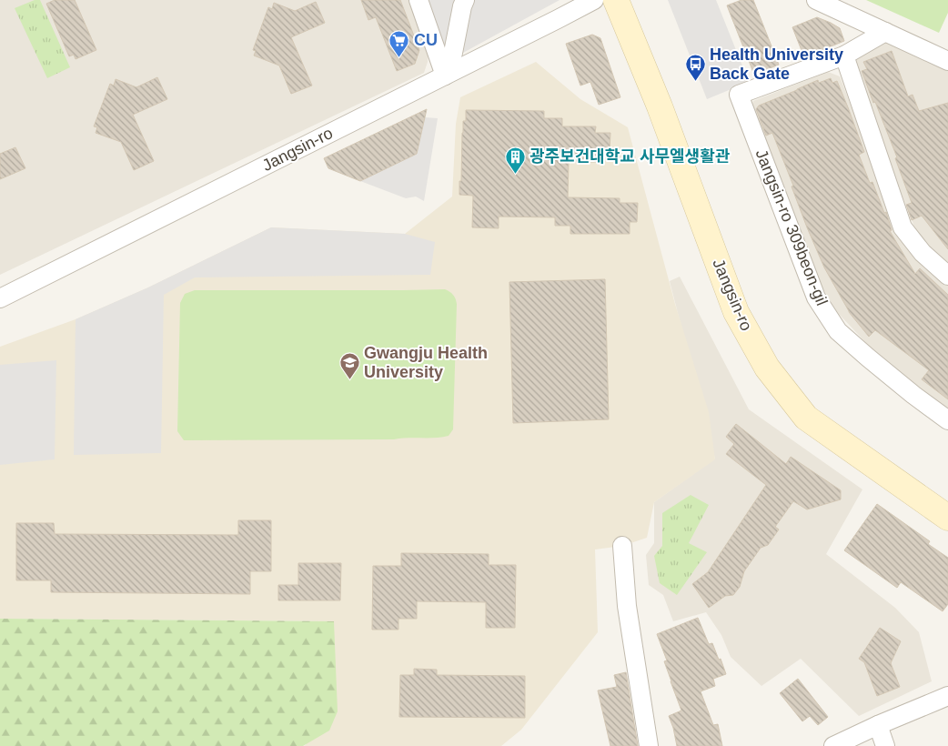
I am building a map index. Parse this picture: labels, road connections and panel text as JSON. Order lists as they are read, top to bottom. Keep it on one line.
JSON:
{"streets":{"main road":["Jangsin-ro"],"street":["Jangsin-ro 309beon-gil"]},"places":{"supermarket":["CU"],"bus stop":["Health University Back Gate"],"building":["광주보건대학교 사무엘생활관"],"school or university":["Gwangju Health University"]}}
